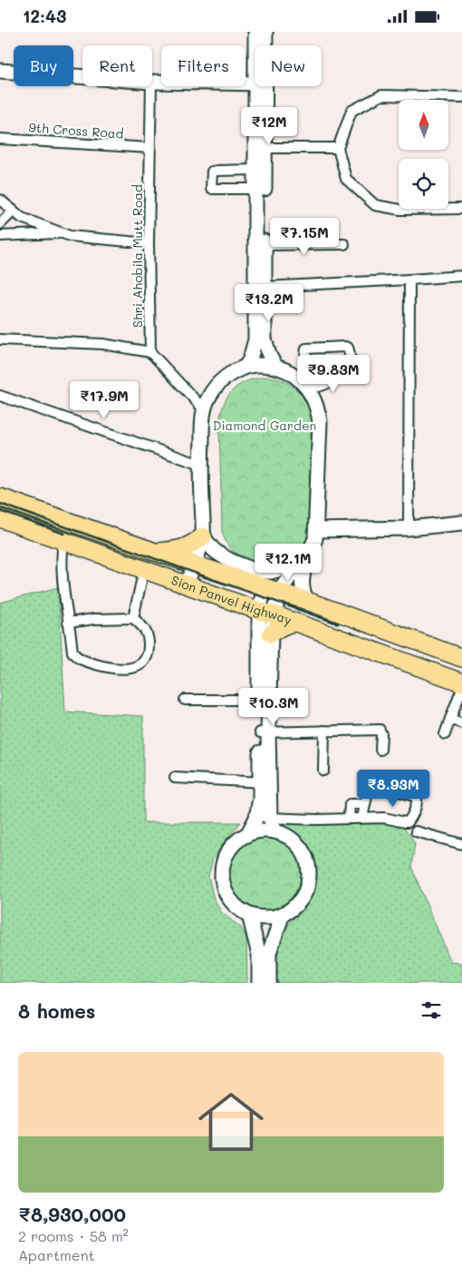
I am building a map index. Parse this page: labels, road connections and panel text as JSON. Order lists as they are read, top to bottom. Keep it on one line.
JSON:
{"streets":{"highway":["Sion Panvel Highway"],"street":["9th Cross Road","Shri Ahobila Mutt Road"]},"crossings":[["9th Cross Road","Shri Ahobila Mutt Road"]],"parks":["Diamond Garden"],"north":"top","page":{"status":"12:43","chip":["Buy","Rent","Filters","New"],"price":["₹12M","₹7.15M","₹13.2M","₹9.83M","₹17.9M","₹12.1M","₹10.3M","₹8.93M"],"heading":"8 homes","list":[{"name":"₹8,930,000","note":"2 rooms · 58 m² · Apartment"}]}}
